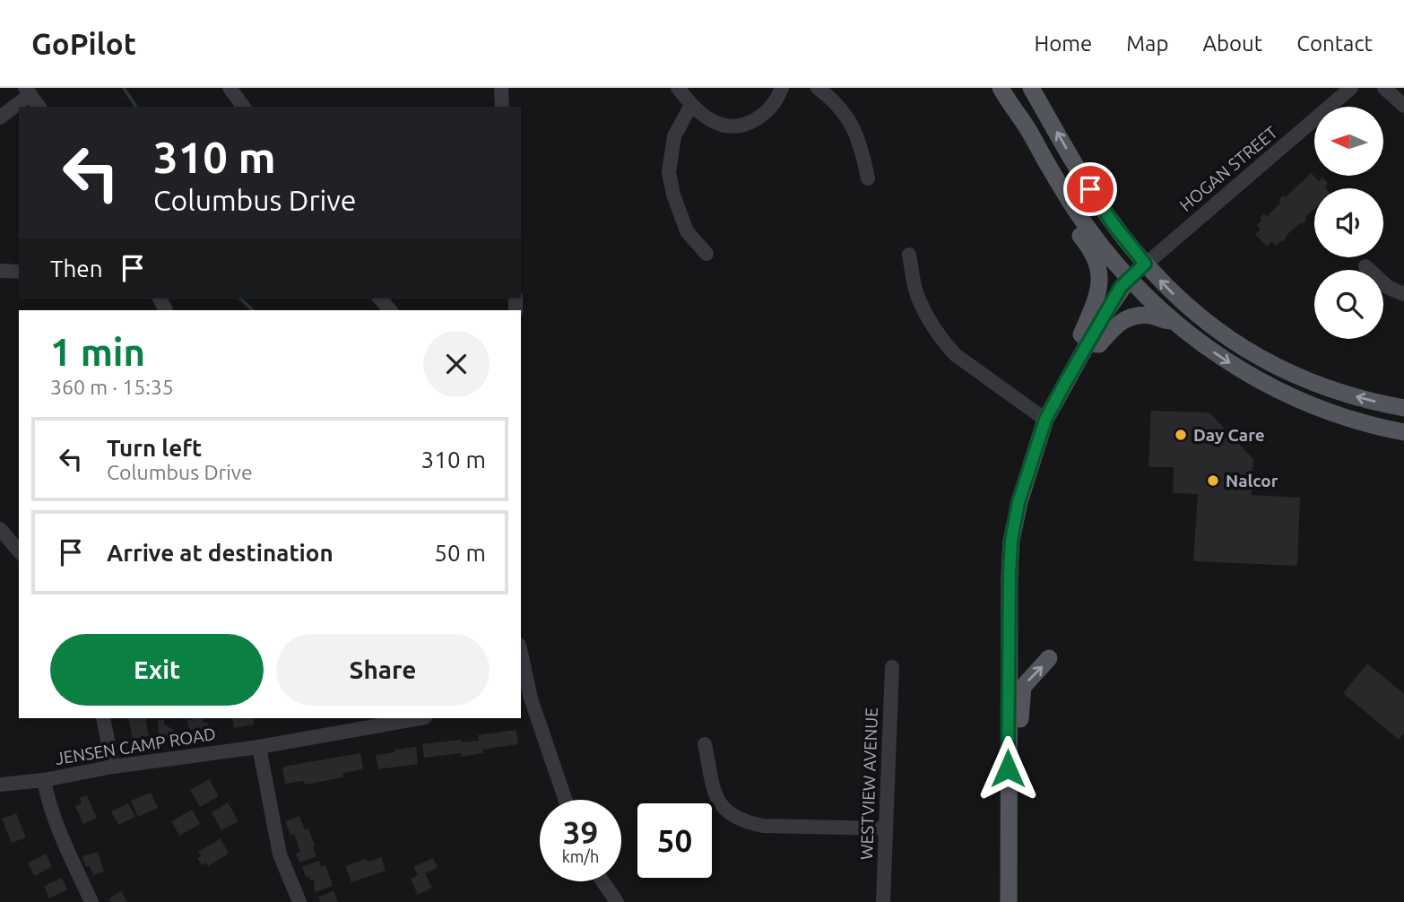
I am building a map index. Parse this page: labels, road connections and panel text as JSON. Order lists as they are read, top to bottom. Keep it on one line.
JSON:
{"streets":{"street":["HOGAN STREET","JENSEN CAMP ROAD","WESTVIEW AVENUE"]},"places":["Day Care","Nalcor"],"north":"left","page":{"header":"GoPilot","nav":["Home","Map","About","Contact"],"turn":["310 m","Columbus Drive"],"then":"Then","heading":["1 min","360 m · 15:35"],"list":[{"name":"Turn left","note":"Columbus Drive","value":"310 m"},{"name":"Arrive at destination","value":"50 m"}],"buttons":["Exit","Share"],"speed":"39 km/h","limit":"50"}}
